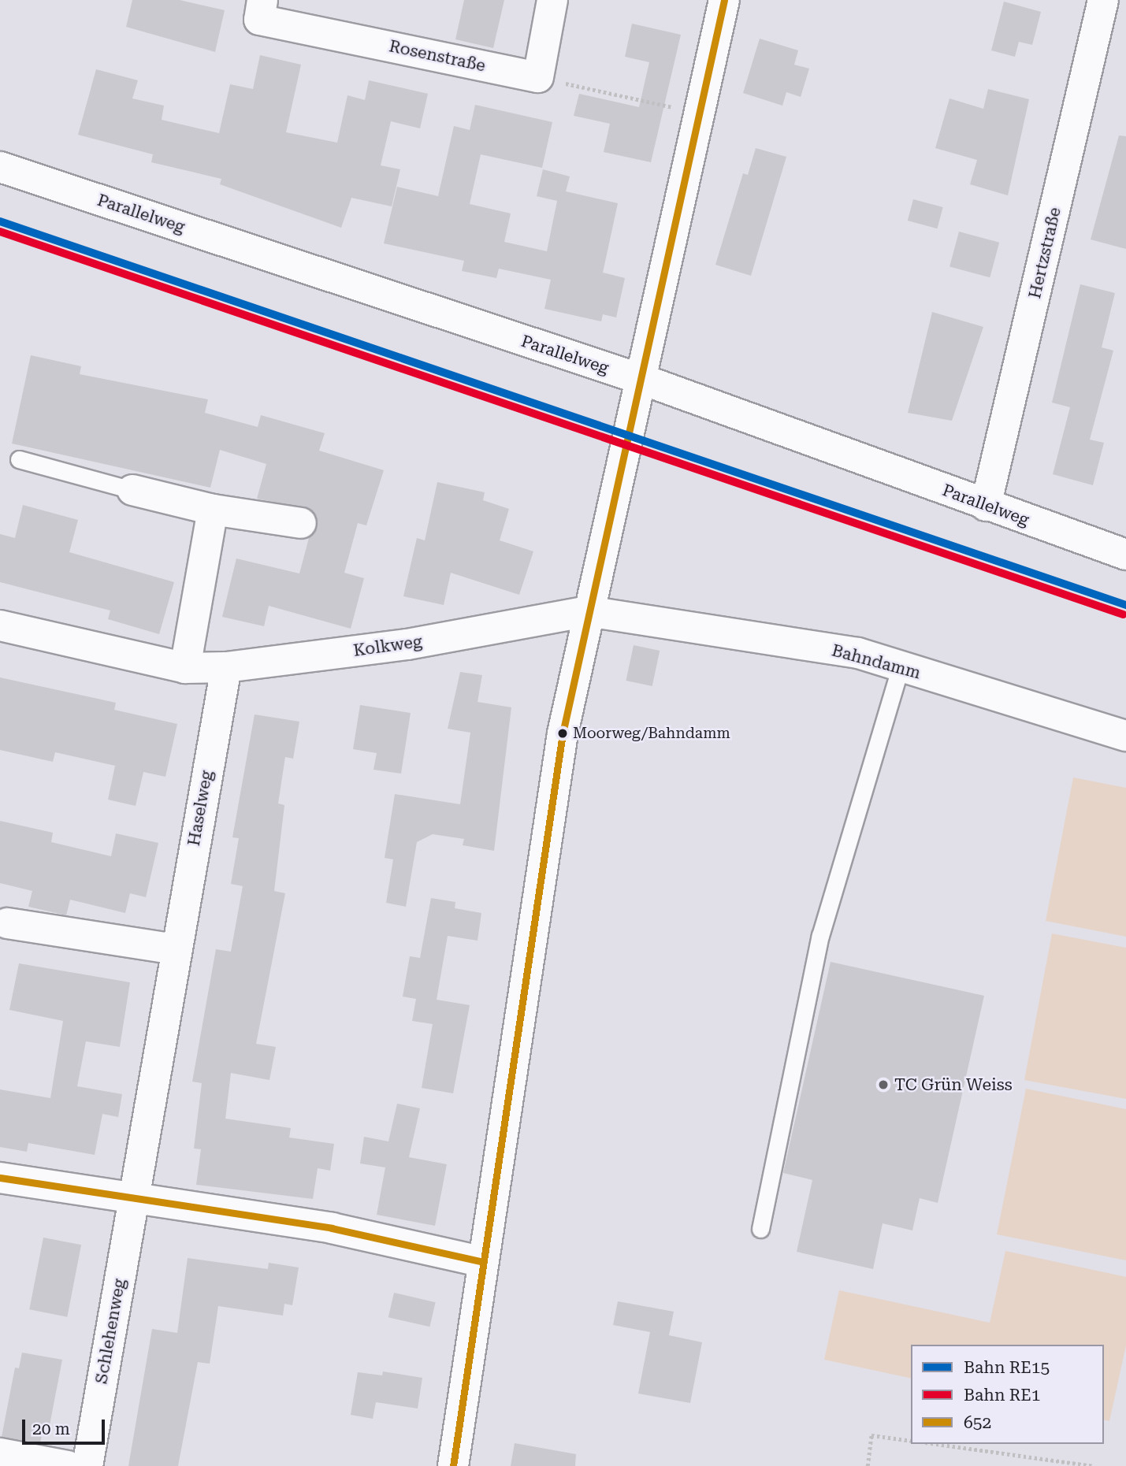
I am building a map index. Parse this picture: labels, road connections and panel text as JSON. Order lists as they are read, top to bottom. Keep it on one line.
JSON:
{"streets":{"street":["Rosenstraße","Parallelweg","Hertzstraße","Kolkweg","Bahndamm","Haselweg","Schlehenweg"]},"crossings":[["Parallelweg","Hertzstraße"],["Kolkweg","Bahndamm"],["Kolkweg","Haselweg"],["Haselweg","Schlehenweg"]],"places":["Moorweg/Bahndamm","TC Grün Weiss"],"lines":["transit line 652","rail line RE15","rail line RE1"],"legend":["Bahn RE15","Bahn RE1","652"],"scale_bar":"20 m"}
